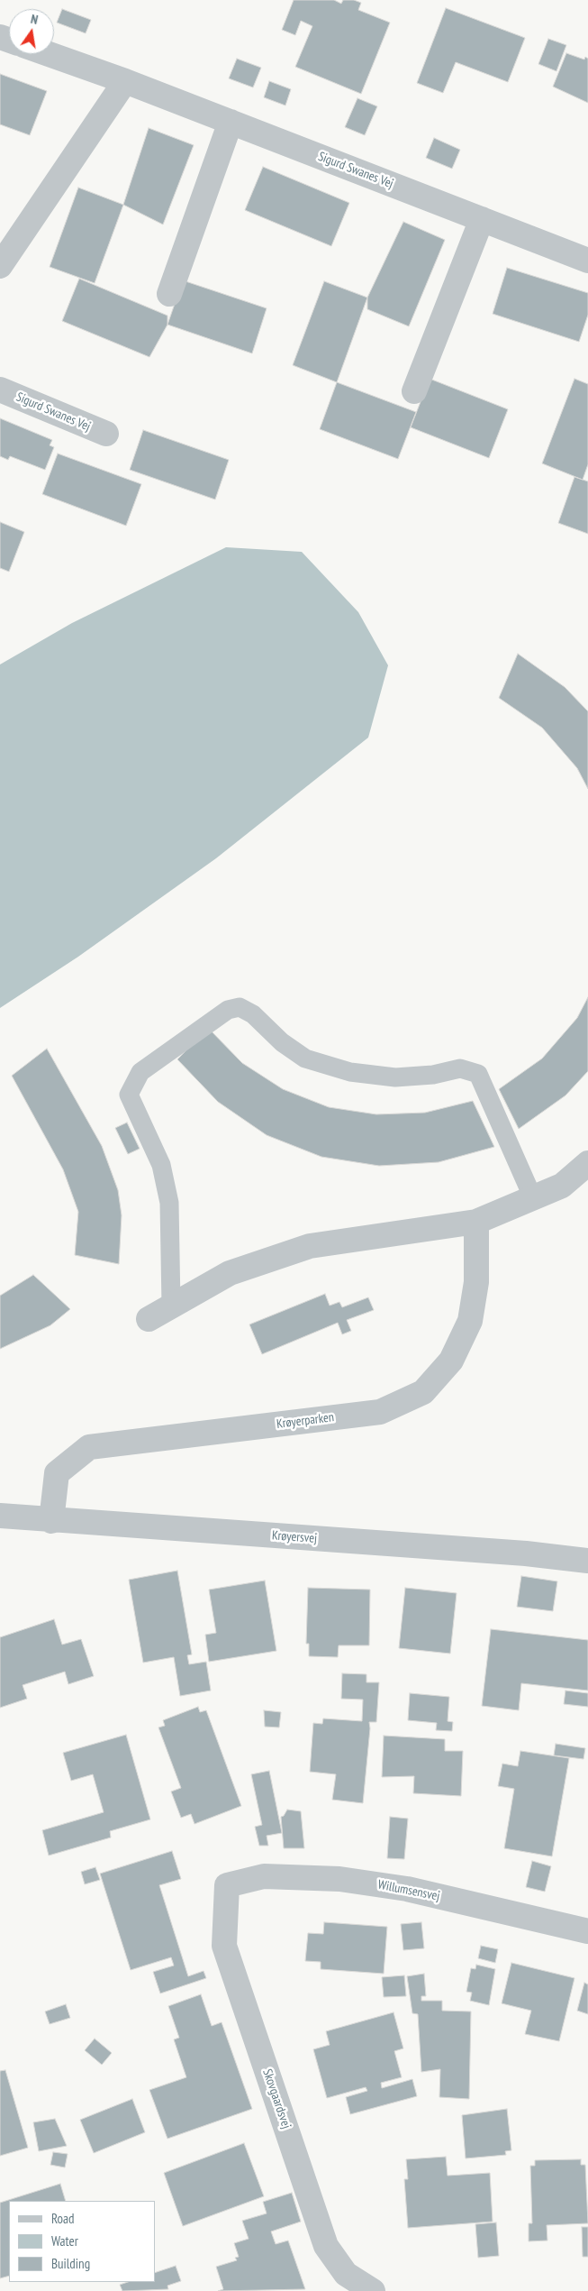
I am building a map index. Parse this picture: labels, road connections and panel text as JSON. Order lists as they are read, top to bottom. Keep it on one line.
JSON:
{"streets":{"street":["Sigurd Swanes Vej","Krøyerparken","Krøyersvej","Willumsensvej","Skovgaardsvej"]},"crossings":[["Krøyerparken","Krøyersvej"],["Willumsensvej","Skovgaardsvej"]],"legend":["Road","Water","Building"],"north":"top"}
